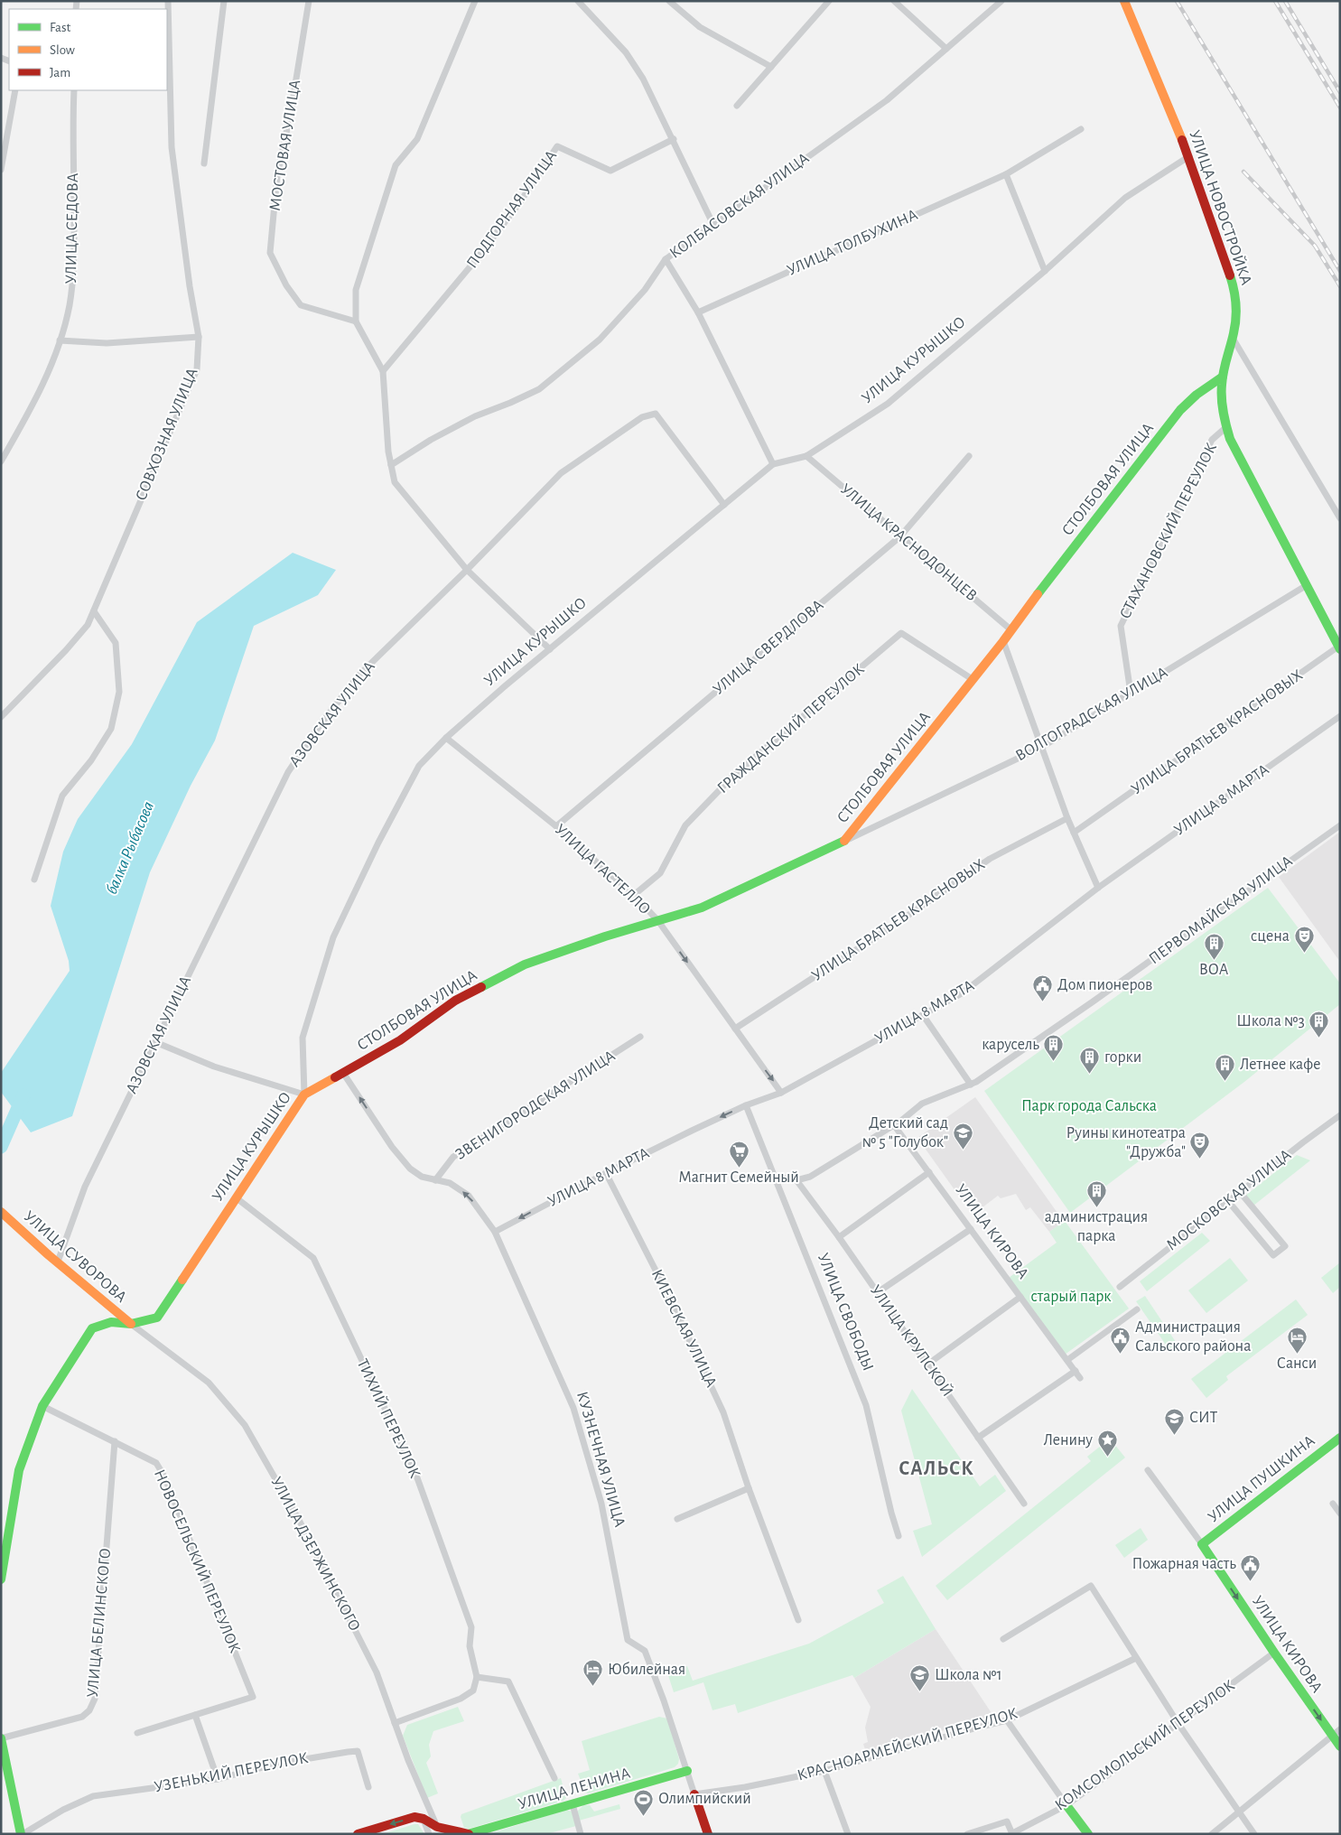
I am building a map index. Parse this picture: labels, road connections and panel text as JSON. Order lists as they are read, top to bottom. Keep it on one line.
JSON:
{"streets":{"main road":["УЛИЦА НОВОСТРОЙКА","УЛИЦА КУРЫШКО","СТОЛБОВАЯ УЛИЦА","УЛИЦА КИРОВА","УЛИЦА СУВОРОВА","КУЗНЕЧНАЯ УЛИЦА","УЛИЦА ПУШКИНА","УЛИЦА ЛЕНИНА"],"street":["МОСТОВАЯ УЛИЦА","КОЛБАСОВСКАЯ УЛИЦА","ПОДГОРНАЯ УЛИЦА","УЛИЦА СЕДОВА","УЛИЦА ТОЛБУХИНА","СОВХОЗНАЯ УЛИЦА","СТАХАНОВСКИЙ ПЕРЕУЛОК","УЛИЦА КРАСНОДОНЦЕВ","УЛИЦА СВЕРДЛОВА","АЗОВСКАЯ УЛИЦА","ВОЛГОГРАДСКАЯ УЛИЦА","ГРАЖДАНСКИЙ ПЕРЕУЛОК","УЛИЦА БРАТЬЕВ КРАСНОВЫХ","УЛИЦА 8 МАРТА","УЛИЦА ГАСТЕЛЛО","ПЕРВОМАЙСКАЯ УЛИЦА","ЗВЕНИГОРОДСКАЯ УЛИЦА","МОСКОВСКАЯ УЛИЦА","УЛИЦА СВОБОДЫ","КИЕВСКАЯ УЛИЦА","УЛИЦА КРУПСКОЙ","ТИХИЙ ПЕРЕУЛОК","УЛИЦА ДЗЕРЖИНСКОГО","НОВОСЕЛЬСКИЙ ПЕРЕУЛОК","УЛИЦА БЕЛИНСКОГО","КРАСНОАРМЕЙСКИЙ ПЕРЕУЛОК","КОМСОМОЛЬСКИЙ ПЕРЕУЛОК","УЗЕНЬКИЙ ПЕРЕУЛОК"]},"crossings":[["УЛИЦА НОВОСТРОЙКА","УЛИЦА КУРЫШКО"],["УЛИЦА НОВОСТРОЙКА","СТОЛБОВАЯ УЛИЦА"],["УЛИЦА НОВОСТРОЙКА","СТАХАНОВСКИЙ ПЕРЕУЛОК"],["УЛИЦА НОВОСТРОЙКА","ВОЛГОГРАДСКАЯ УЛИЦА"],["УЛИЦА НОВОСТРОЙКА","УЛИЦА БРАТЬЕВ КРАСНОВЫХ"],["УЛИЦА КУРЫШКО","СТОЛБОВАЯ УЛИЦА"],["УЛИЦА КУРЫШКО","УЛИЦА КРАСНОДОНЦЕВ"],["УЛИЦА КУРЫШКО","АЗОВСКАЯ УЛИЦА"],["УЛИЦА КУРЫШКО","УЛИЦА ГАСТЕЛЛО"],["УЛИЦА КУРЫШКО","УЛИЦА СУВОРОВА"],["УЛИЦА КУРЫШКО","ТИХИЙ ПЕРЕУЛОК"],["УЛИЦА КУРЫШКО","УЛИЦА ДЗЕРЖИНСКОГО"],["УЛИЦА КУРЫШКО","НОВОСЕЛЬСКИЙ ПЕРЕУЛОК"],["СТОЛБОВАЯ УЛИЦА","УЛИЦА КРАСНОДОНЦЕВ"],["СТОЛБОВАЯ УЛИЦА","ВОЛГОГРАДСКАЯ УЛИЦА"],["СТОЛБОВАЯ УЛИЦА","ГРАЖДАНСКИЙ ПЕРЕУЛОК"],["СТОЛБОВАЯ УЛИЦА","УЛИЦА ГАСТЕЛЛО"],["СТОЛБОВАЯ УЛИЦА","КУЗНЕЧНАЯ УЛИЦА"],["СТАХАНОВСКИЙ ПЕРЕУЛОК","ВОЛГОГРАДСКАЯ УЛИЦА"],["УЛИЦА КРАСНОДОНЦЕВ","УЛИЦА СВЕРДЛОВА"],["УЛИЦА СВЕРДЛОВА","УЛИЦА ГАСТЕЛЛО"],["АЗОВСКАЯ УЛИЦА","УЛИЦА СУВОРОВА"],["ГРАЖДАНСКИЙ ПЕРЕУЛОК","УЛИЦА ГАСТЕЛЛО"],["УЛИЦА БРАТЬЕВ КРАСНОВЫХ","УЛИЦА ГАСТЕЛЛО"],["УЛИЦА 8 МАРТА","УЛИЦА ГАСТЕЛЛО"],["УЛИЦА 8 МАРТА","УЛИЦА СВОБОДЫ"],["УЛИЦА 8 МАРТА","КИЕВСКАЯ УЛИЦА"],["УЛИЦА 8 МАРТА","КУЗНЕЧНАЯ УЛИЦА"],["ПЕРВОМАЙСКАЯ УЛИЦА","УЛИЦА КИРОВА"],["ПЕРВОМАЙСКАЯ УЛИЦА","УЛИЦА КРУПСКОЙ"],["ЗВЕНИГОРОДСКАЯ УЛИЦА","КУЗНЕЧНАЯ УЛИЦА"],["УЛИЦА КИРОВА","УЛИЦА ПУШКИНА"],["УЛИЦА КИРОВА","КОМСОМОЛЬСКИЙ ПЕРЕУЛОК"],["УЛИЦА СУВОРОВА","УЛИЦА ДЗЕРЖИНСКОГО"],["КУЗНЕЧНАЯ УЛИЦА","КРАСНОАРМЕЙСКИЙ ПЕРЕУЛОК"],["КУЗНЕЧНАЯ УЛИЦА","УЛИЦА ЛЕНИНА"],["УЛИЦА ДЗЕРЖИНСКОГО","УЛИЦА ЛЕНИНА"],["НОВОСЕЛЬСКИЙ ПЕРЕУЛОК","УЛИЦА БЕЛИНСКОГО"]],"one_way":["УЛИЦА ГАСТЕЛЛО","УЛИЦА КИРОВА"],"districts":["САЛЬСК"],"water":["балка Рыбасова"],"parks":["Парк города Сальска","старый парк"],"places":{"theatre":["сцена","Руины кинотеатра \"Дружба\""],"building":["ВОА","Школа №3","карусель","горки","Летнее кафе","администрация парка"],"public building":["Дом пионеров","Администрация Сальского района","Пожарная часть"],"school or university":["Детский сад № 5 \"Голубок\"","СИТ","Школа №1"],"supermarket":["Магнит Семейный"],"hotel":["Санси","Юбилейная"],"place":["Ленину"],"sports":["Олимпийский"]},"legend":["Fast","Slow","Jam"]}
